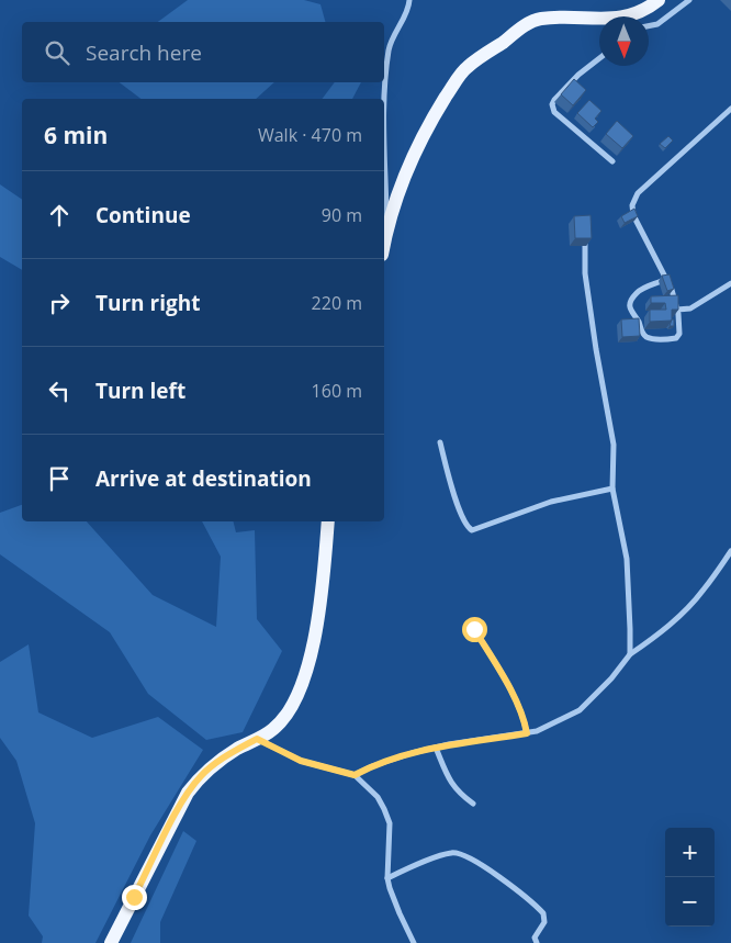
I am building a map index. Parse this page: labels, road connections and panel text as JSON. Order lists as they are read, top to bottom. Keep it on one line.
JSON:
{"north":"bottom","page":{"search":"Search here","heading":["6 min","Walk · 470 m"],"list":[["Continue","90 m"],["Turn right","220 m"],["Turn left","160 m"],"Arrive at destination"],"map_buttons":["+","−"]}}
